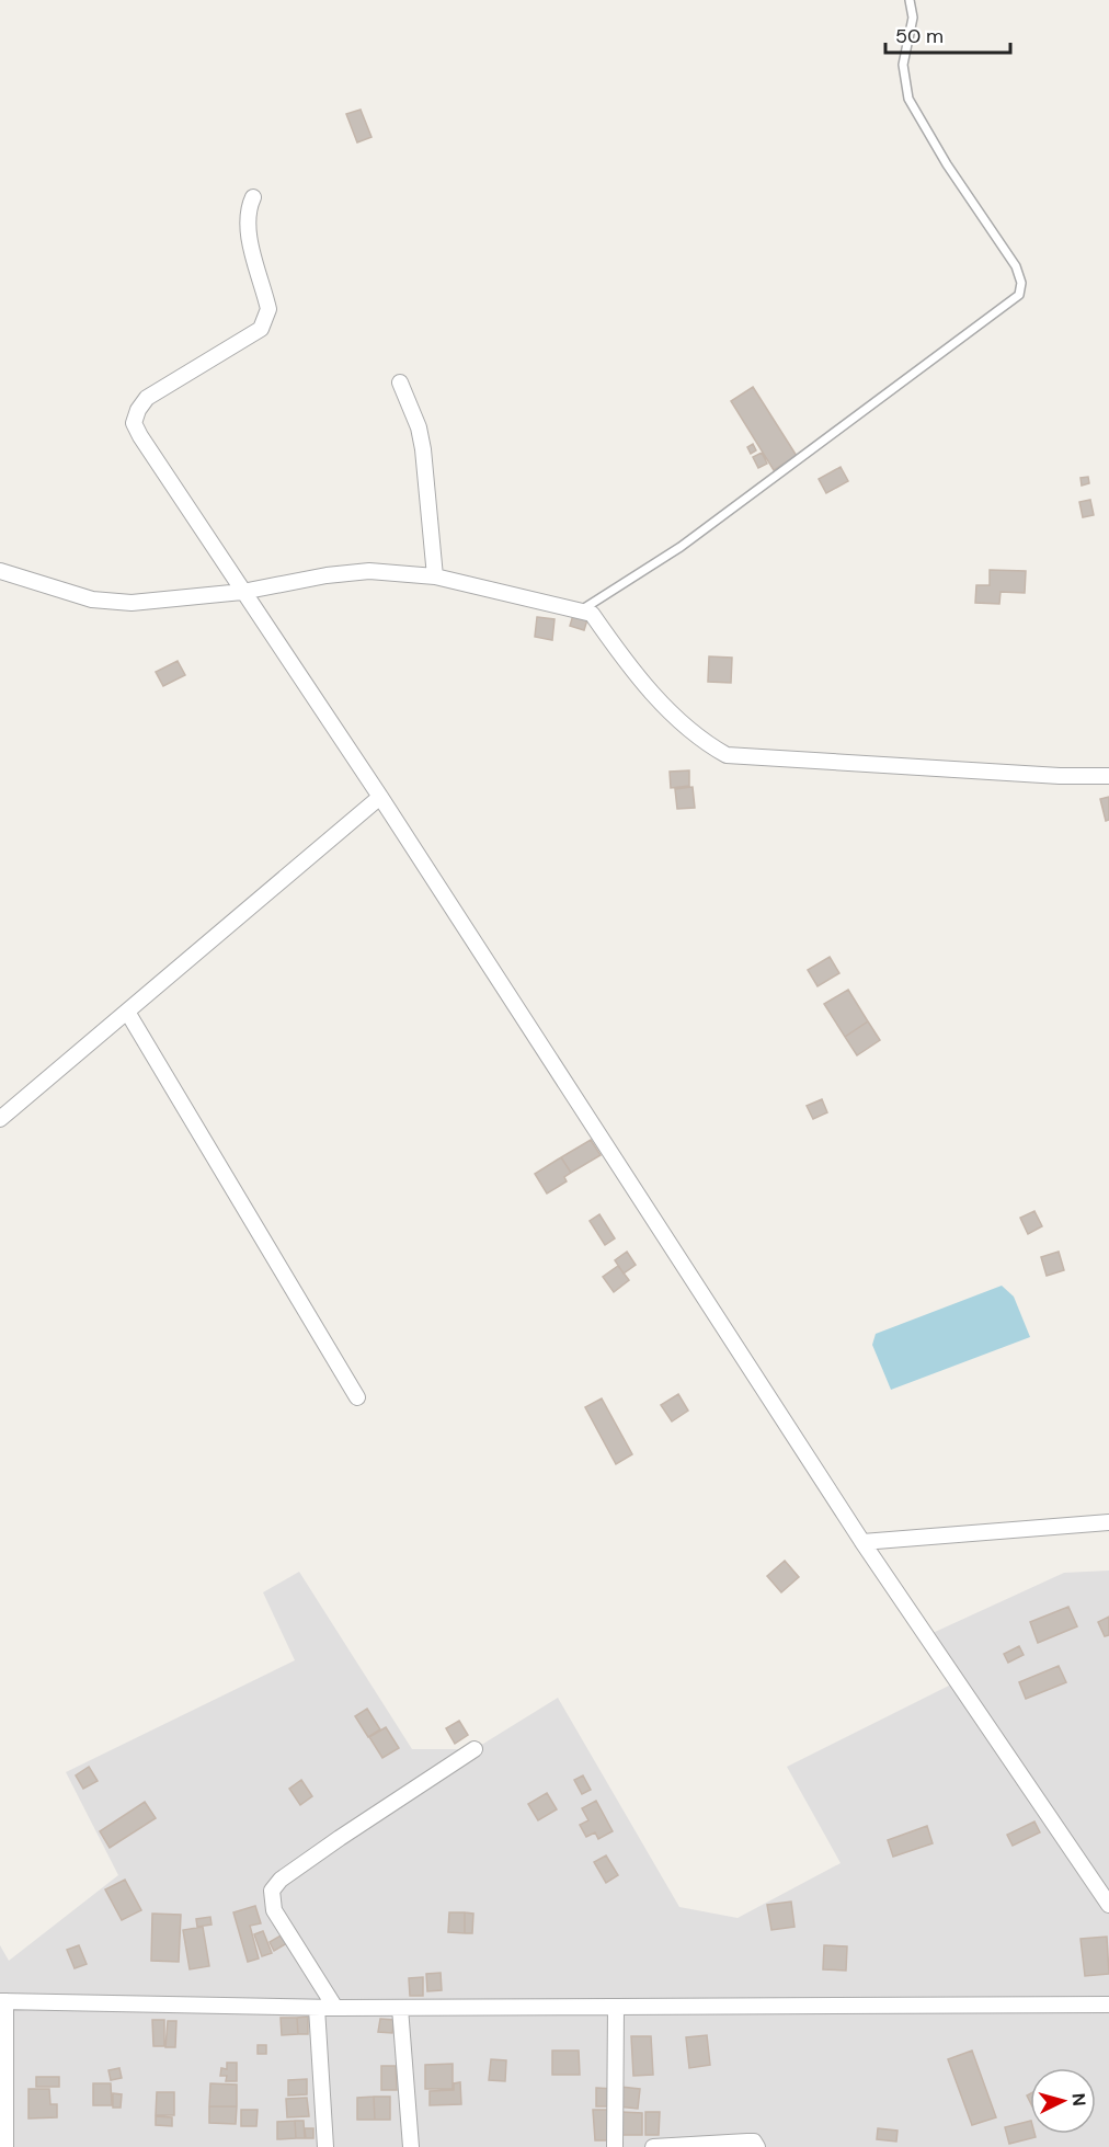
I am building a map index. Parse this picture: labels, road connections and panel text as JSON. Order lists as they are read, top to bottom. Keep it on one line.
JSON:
{"scale_bar":"50 m","north":"right"}
